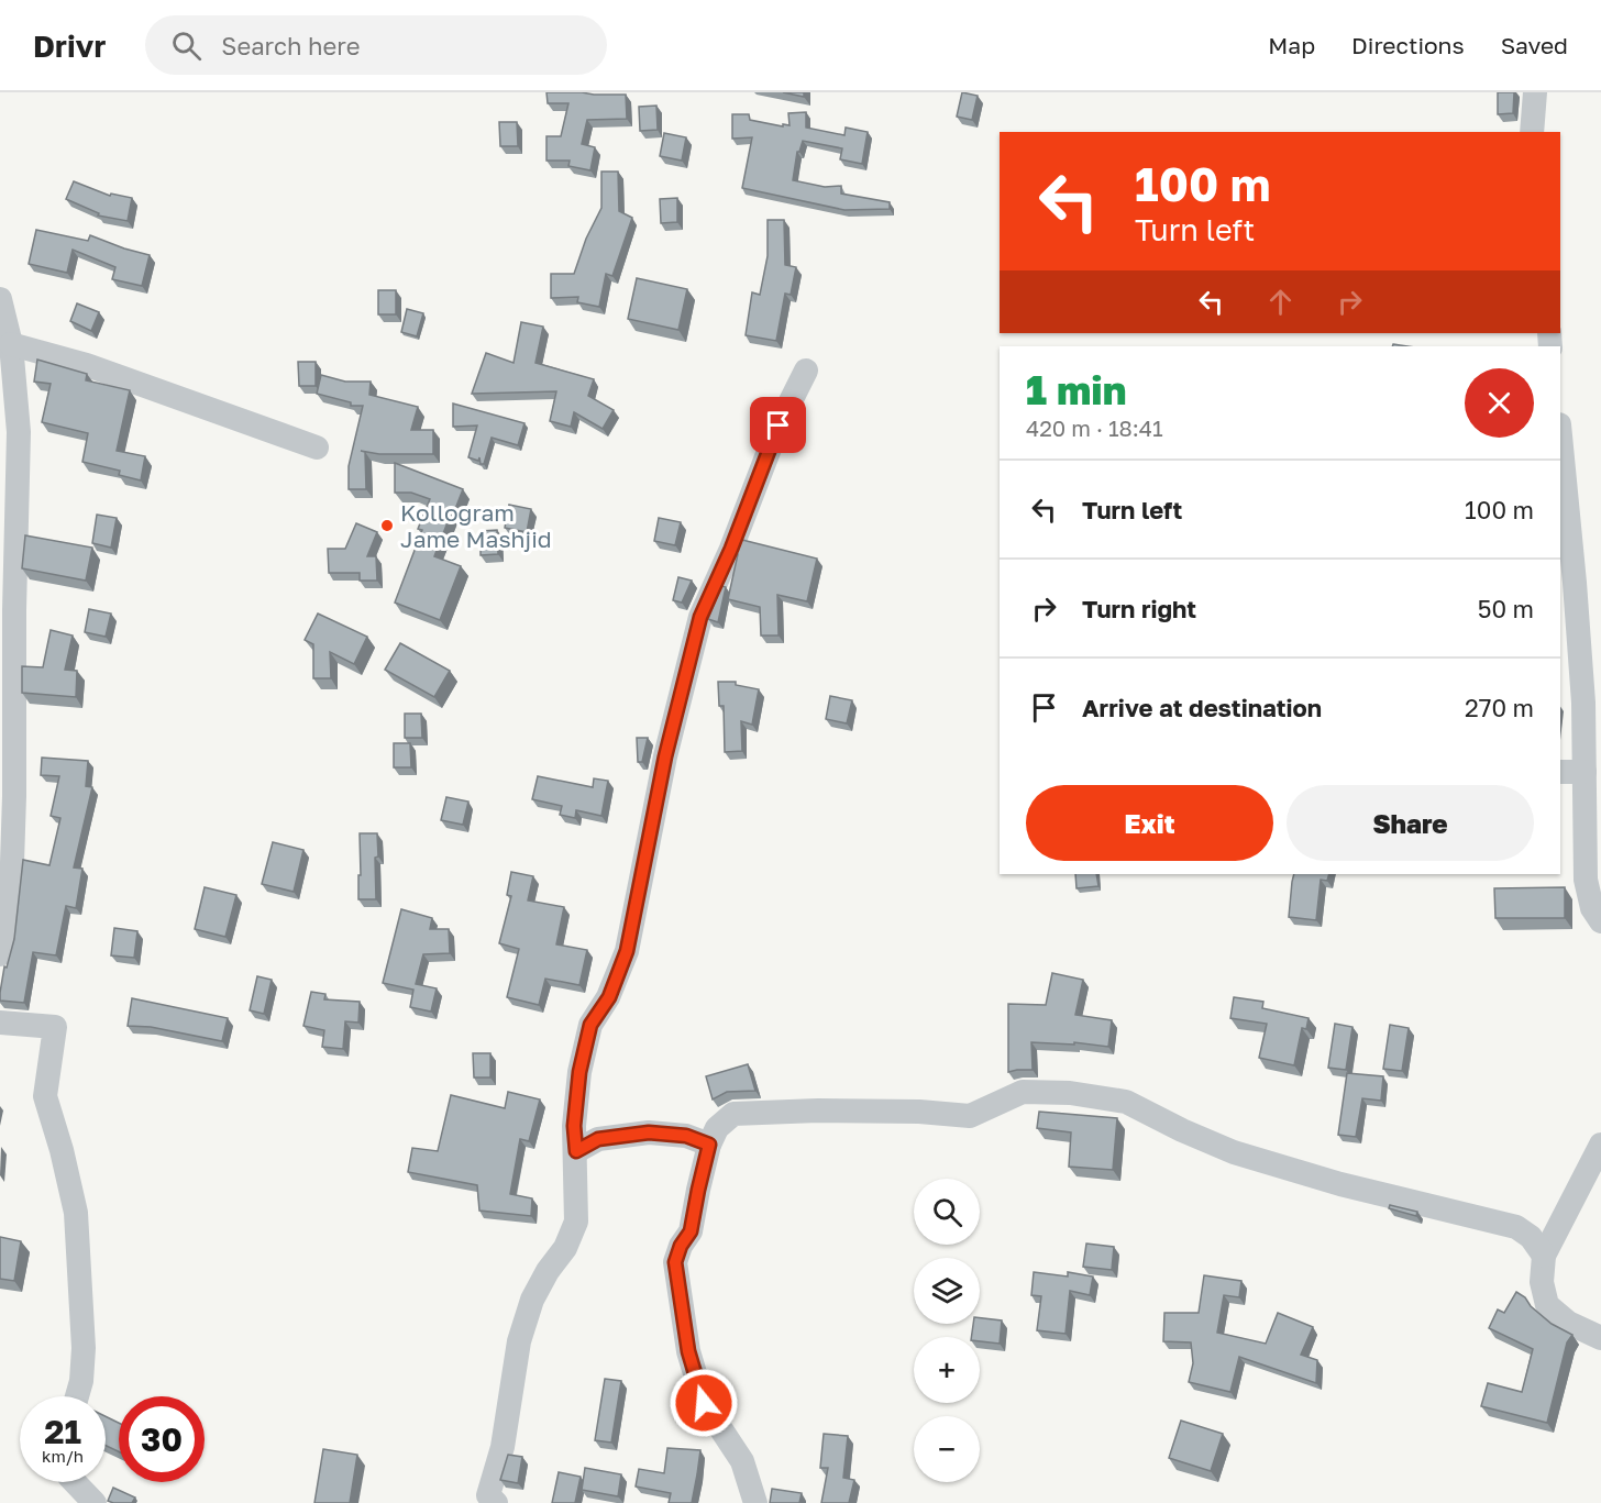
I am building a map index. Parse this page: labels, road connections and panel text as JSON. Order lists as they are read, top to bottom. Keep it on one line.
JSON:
{"places":["Kollogram Jame Mashjid"],"page":{"header":"Drivr","search":"Search here","nav":["Map","Directions","Saved"],"turn":["100 m","Turn left"],"heading":["1 min","420 m · 18:41"],"list":[{"name":"Turn left","value":"100 m"},{"name":"Turn right","value":"50 m"},{"name":"Arrive at destination","value":"270 m"}],"buttons":["Exit","Share"],"map_buttons":["+","−"],"speed":"21 km/h","limit":"30"}}
